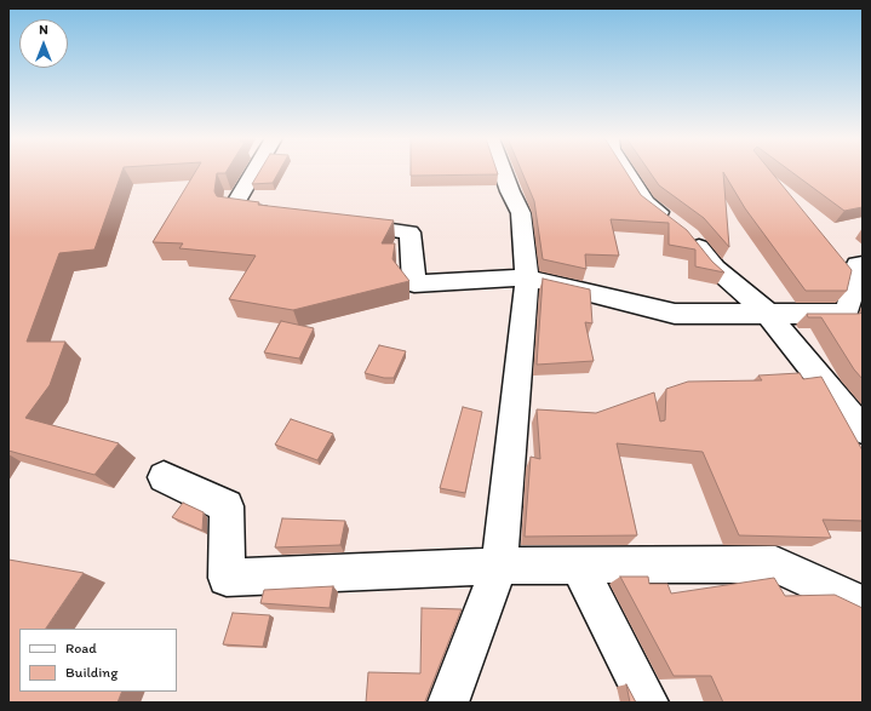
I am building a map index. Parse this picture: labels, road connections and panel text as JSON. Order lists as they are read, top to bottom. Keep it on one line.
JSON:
{"legend":["Road","Building"],"north":"top"}
